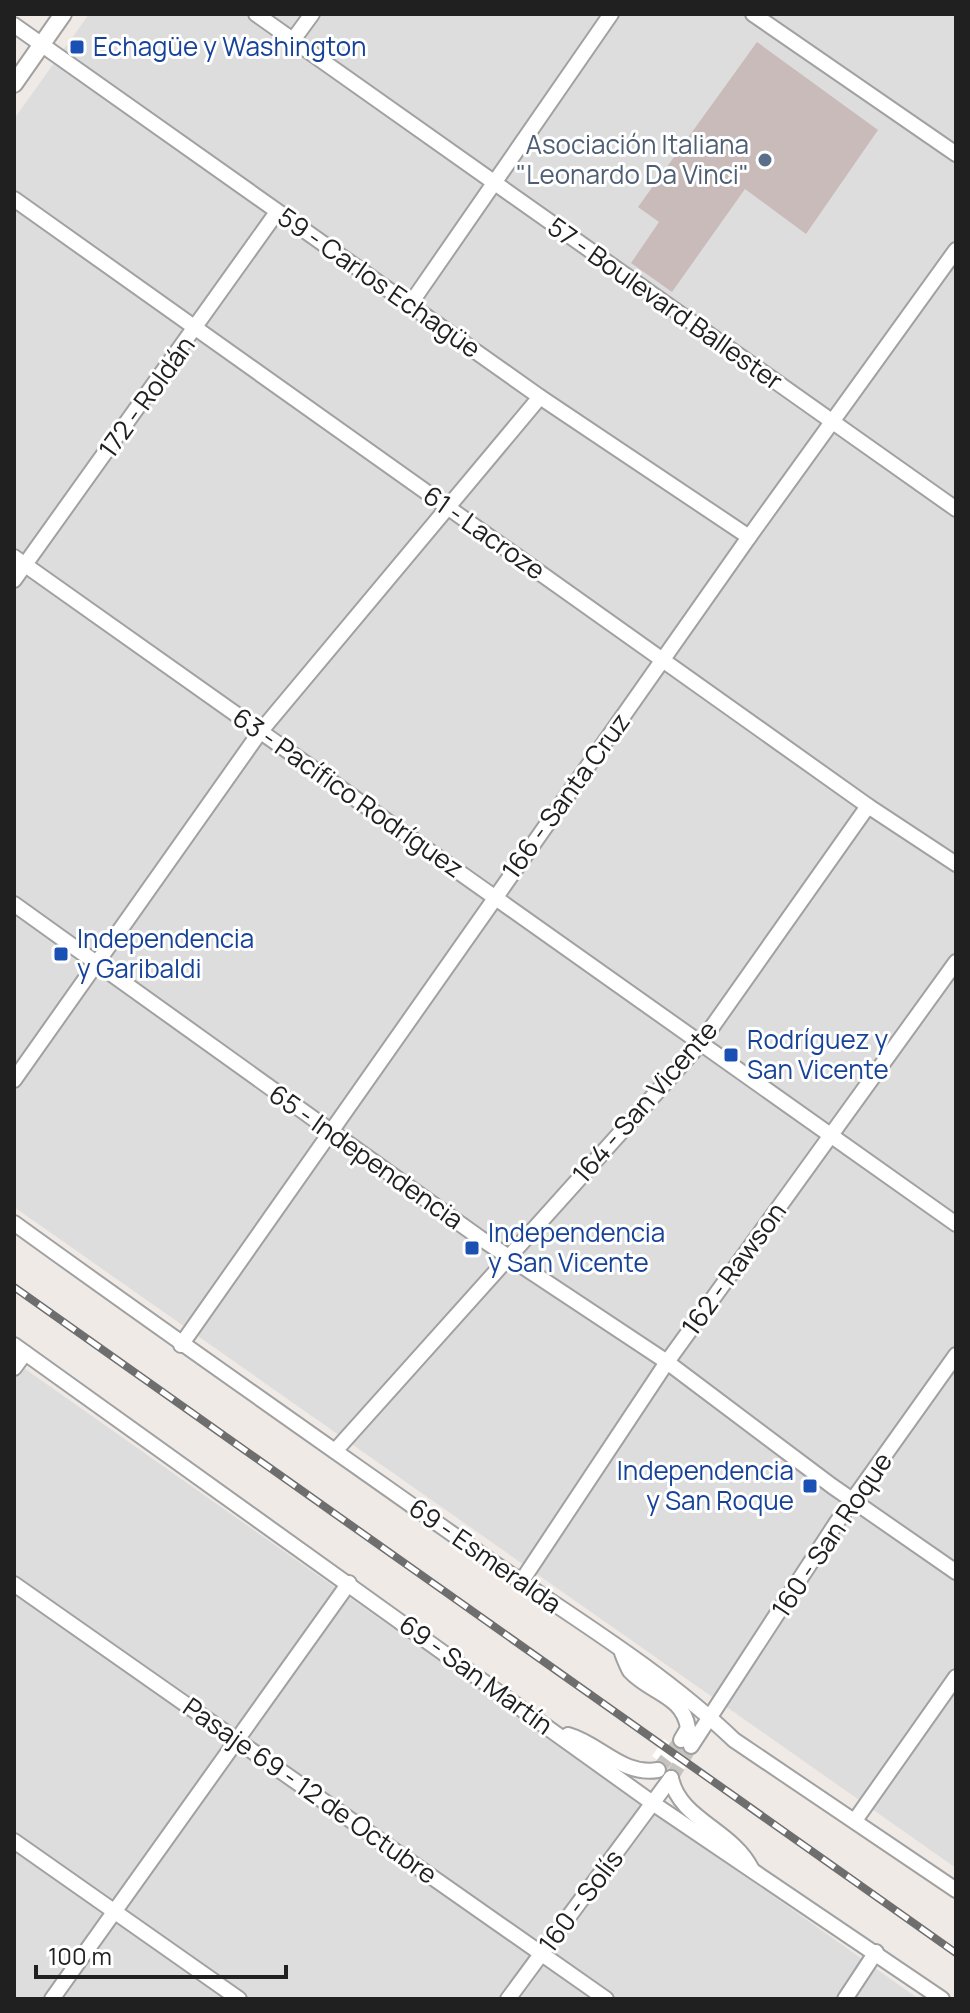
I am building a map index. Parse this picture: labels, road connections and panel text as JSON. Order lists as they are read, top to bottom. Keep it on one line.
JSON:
{"streets":{"street":["59 - Carlos Echagüe","57 - Boulevard Ballester","172 - Roldán","61 - Lacroze","63 - Pacífico Rodríguez","166 - Santa Cruz","164 - San Vicente","65 - Independencia","162 - Rawson","160 - San Roque","69 - Esmeralda","69 - San Martín","Pasaje 69 - 12 de Octubre","160 - Solís"]},"crossings":[["59 - Carlos Echagüe","172 - Roldán"],["59 - Carlos Echagüe","166 - Santa Cruz"],["57 - Boulevard Ballester","166 - Santa Cruz"],["172 - Roldán","61 - Lacroze"],["172 - Roldán","63 - Pacífico Rodríguez"],["61 - Lacroze","166 - Santa Cruz"],["61 - Lacroze","164 - San Vicente"],["63 - Pacífico Rodríguez","166 - Santa Cruz"],["63 - Pacífico Rodríguez","164 - San Vicente"],["63 - Pacífico Rodríguez","162 - Rawson"],["166 - Santa Cruz","65 - Independencia"],["166 - Santa Cruz","69 - Esmeralda"],["164 - San Vicente","65 - Independencia"],["164 - San Vicente","69 - Esmeralda"],["65 - Independencia","162 - Rawson"],["65 - Independencia","160 - San Roque"],["162 - Rawson","69 - Esmeralda"],["160 - San Roque","69 - Esmeralda"],["69 - San Martín","160 - Solís"],["Pasaje 69 - 12 de Octubre","160 - Solís"]],"places":{"transit":["Echagüe y Washington","Independencia y Garibaldi","Rodríguez y San Vicente","Independencia y San Vicente","Independencia y San Roque"],"other":["Asociación Italiana \"Leonardo Da Vinci\""]},"scale_bar":"100 m"}
